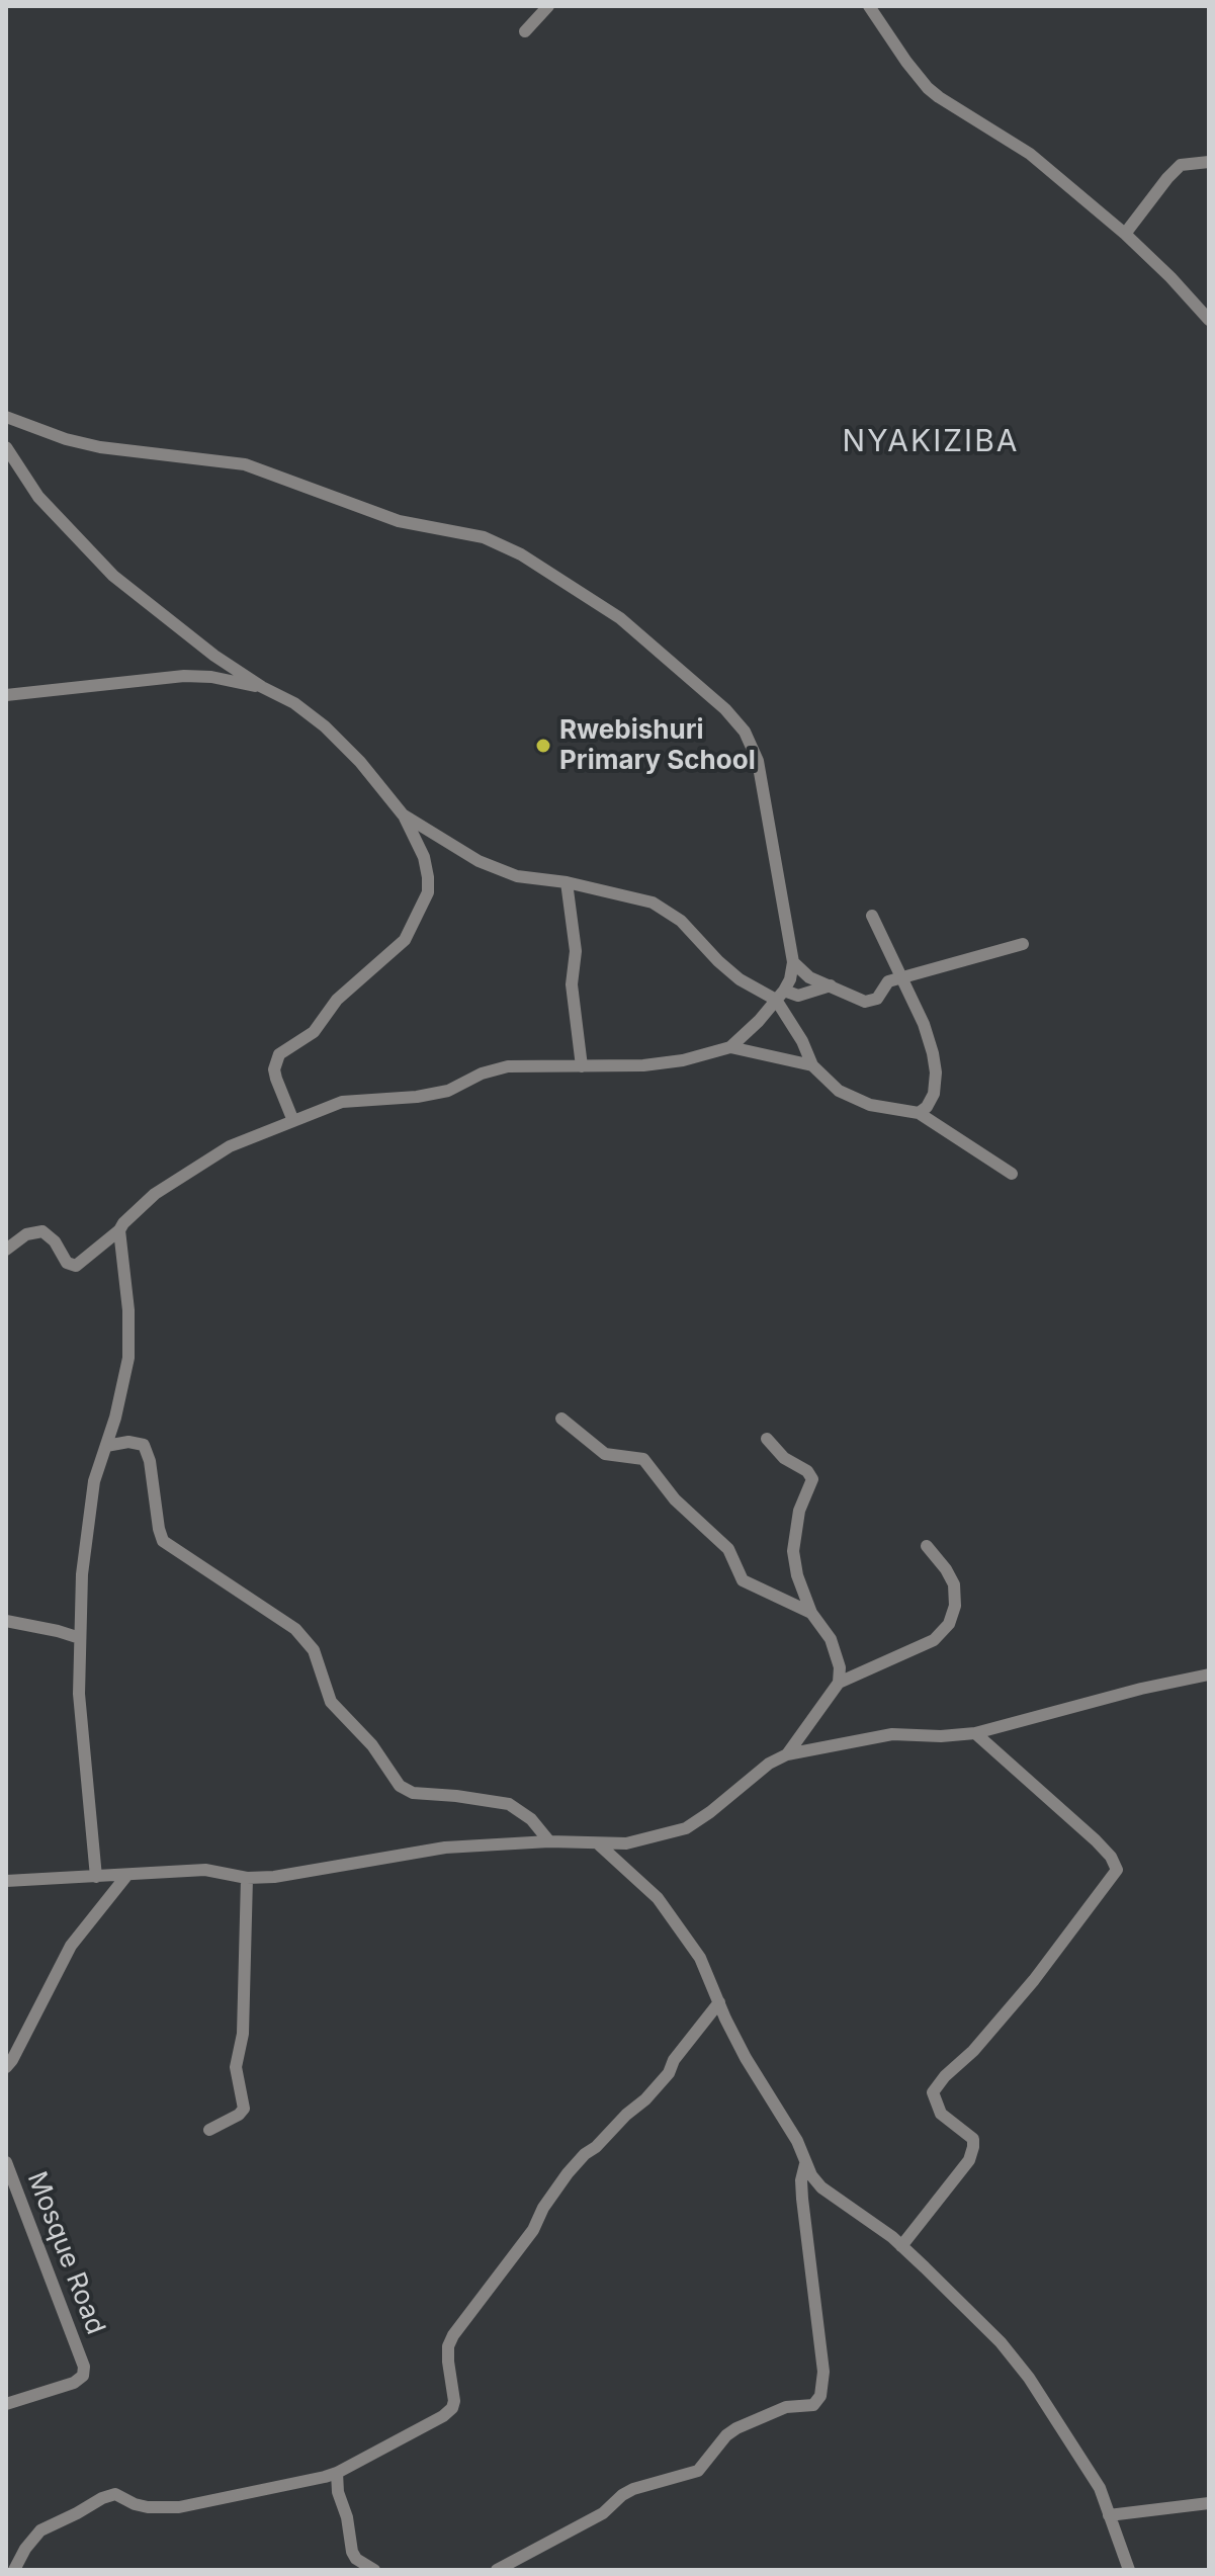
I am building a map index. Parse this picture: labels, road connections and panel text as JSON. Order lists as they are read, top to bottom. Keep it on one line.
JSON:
{"streets":{"street":["Mosque Road"]},"districts":["NYAKIZIBA"],"places":["Rwebishuri Primary School"]}
